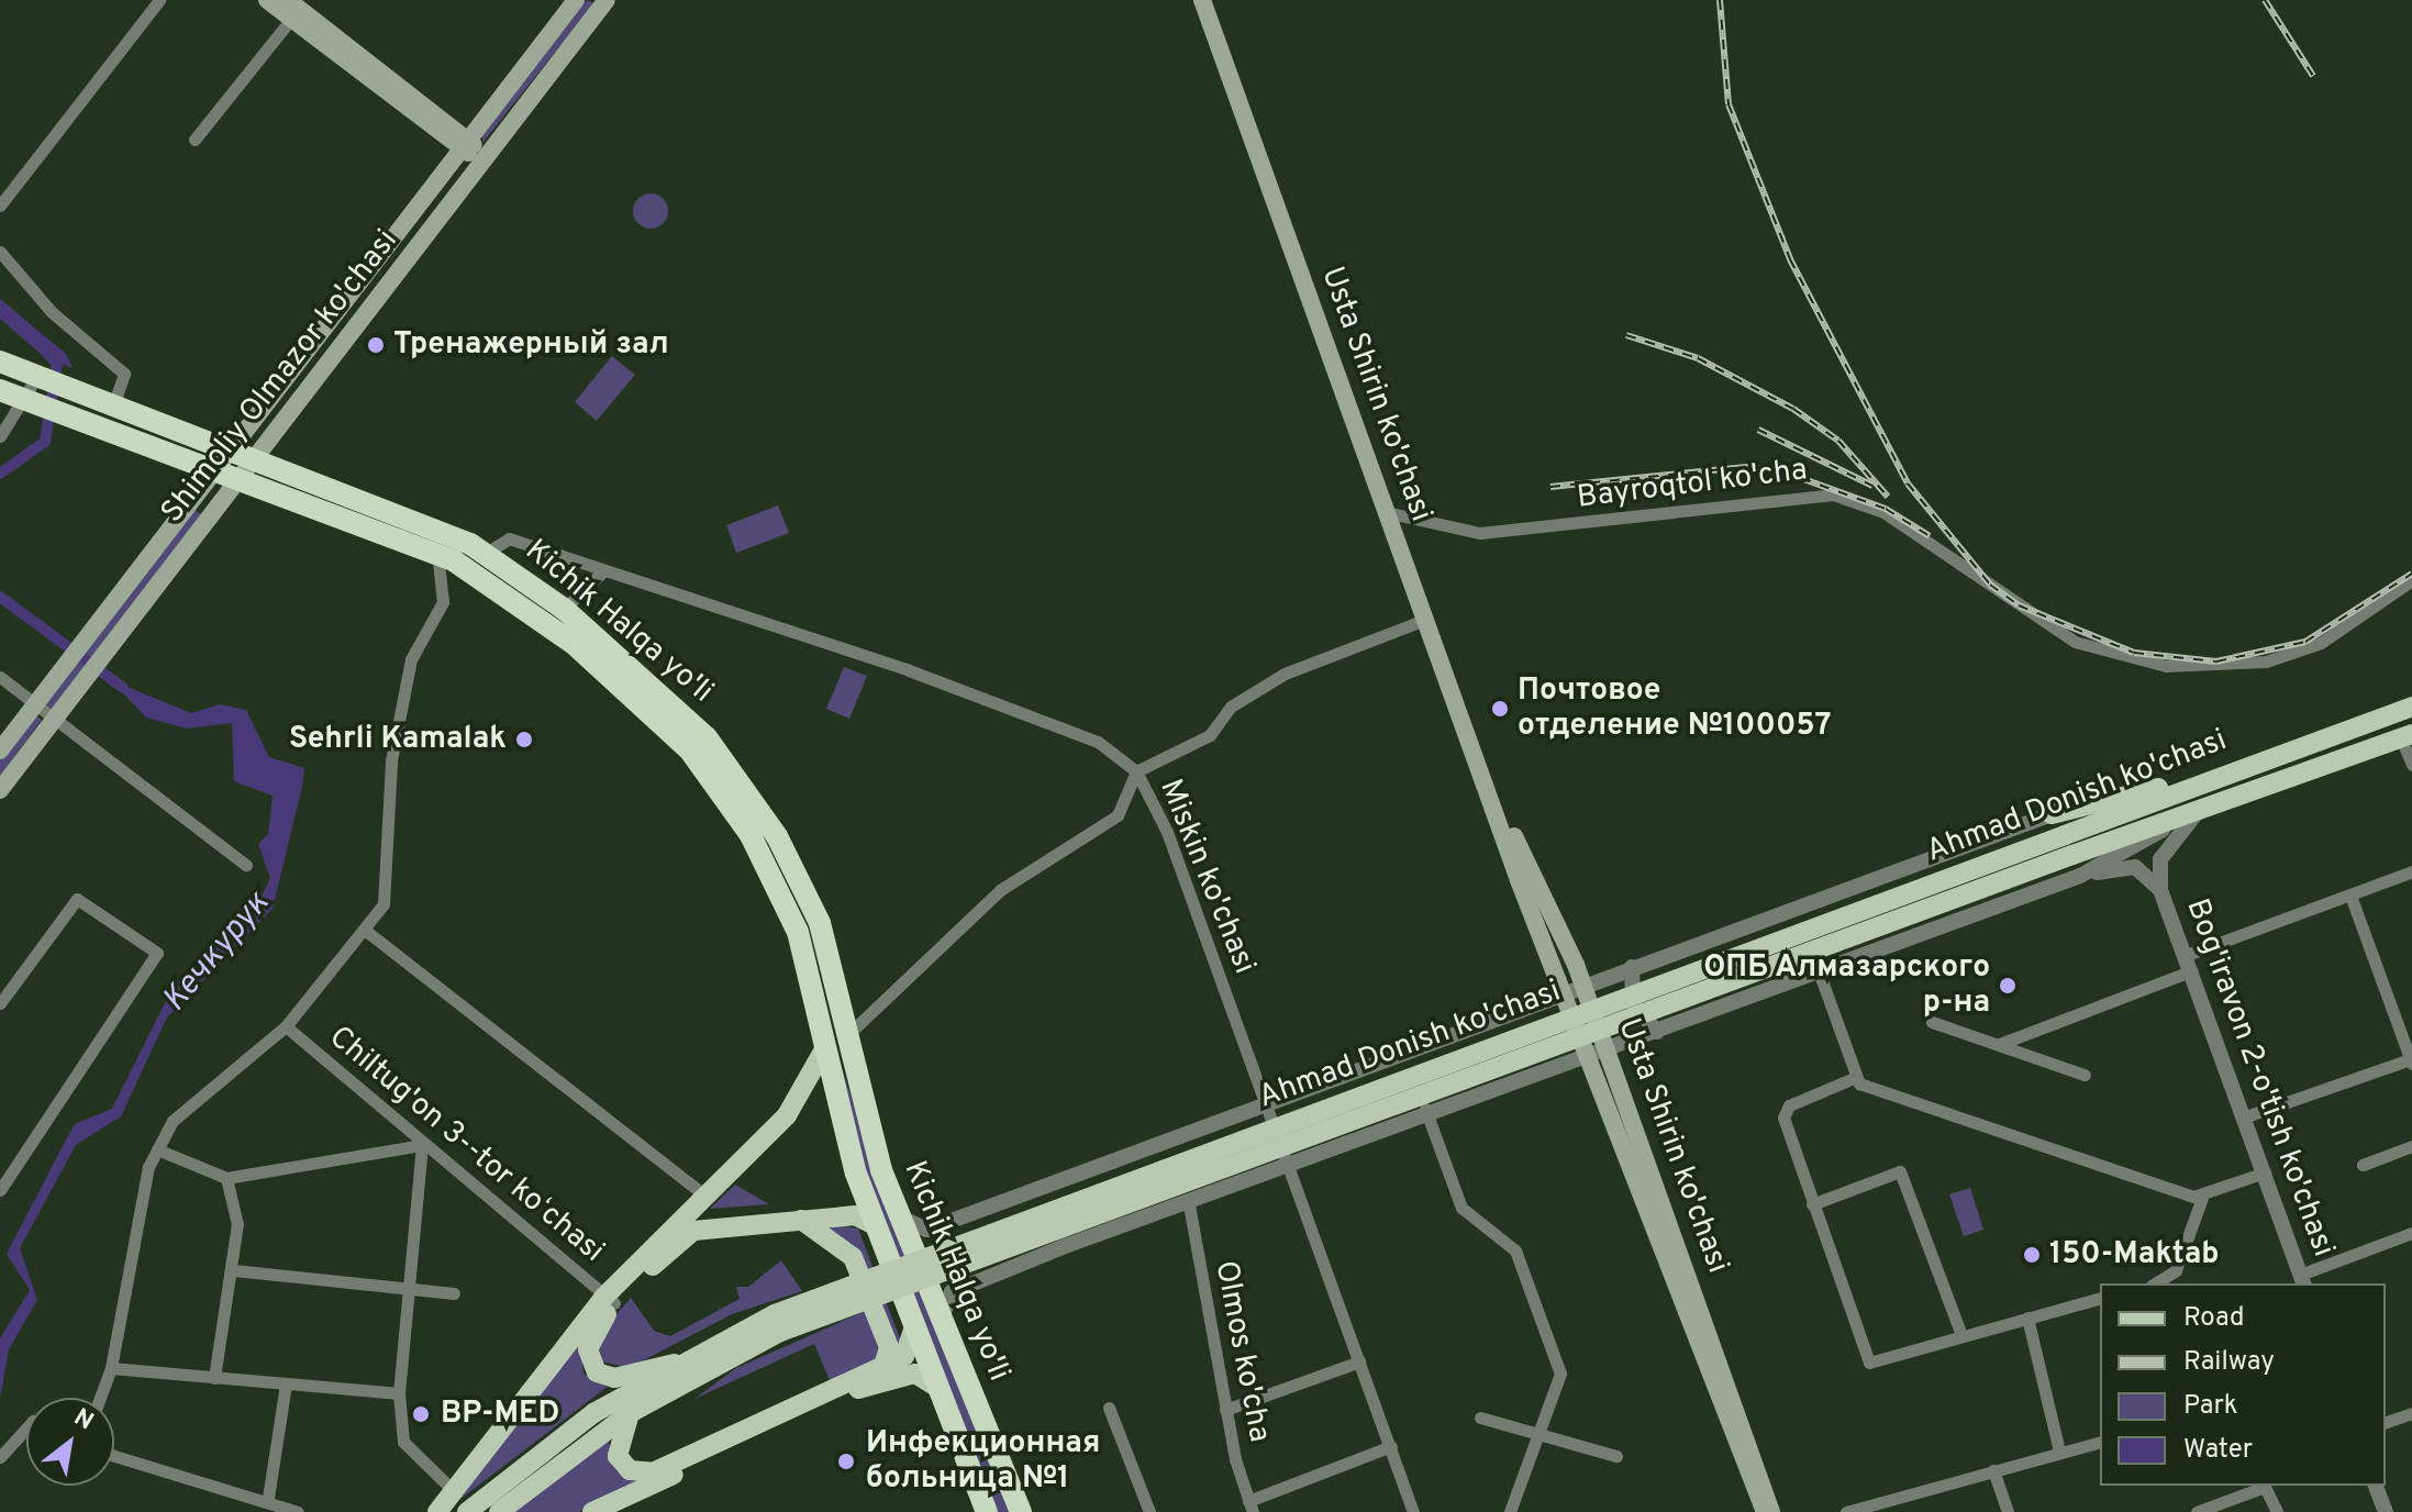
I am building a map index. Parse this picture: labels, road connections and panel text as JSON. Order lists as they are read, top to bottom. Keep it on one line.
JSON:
{"streets":{"highway":["Kichik Halqa yo'li"],"main road":["Shimoliy Olmazor ko'chasi","Usta Shirin ko'chasi","Ahmad Donish ko'chasi"],"street":["Bayroqtol ko'cha","Miskin ko'chasi","Bog'iravon 2-o'tish ko'chasi","Chiltug'on 3--tor koʻchasi","Olmos ko'cha"]},"crossings":[["Shimoliy Olmazor ko'chasi","Kichik Halqa yo'li"],["Usta Shirin ko'chasi","Bayroqtol ko'cha"],["Usta Shirin ko'chasi","Ahmad Donish ko'chasi"],["Kichik Halqa yo'li","Ahmad Donish ko'chasi"],["Kichik Halqa yo'li","Miskin ko'chasi"],["Ahmad Donish ko'chasi","Miskin ko'chasi"],["Ahmad Donish ko'chasi","Bog'iravon 2-o'tish ko'chasi"],["Ahmad Donish ko'chasi","Olmos ko'cha"]],"water":["Кечкурук"],"places":["Тренажерный зал","Почтовое отделение №100057","Sehrli Kamalak","ОПБ Алмазарского р-на","150-Maktab","BP-MED","Инфекционная больница №1"],"legend":["Road","Railway","Park","Water"],"north":"top right"}
